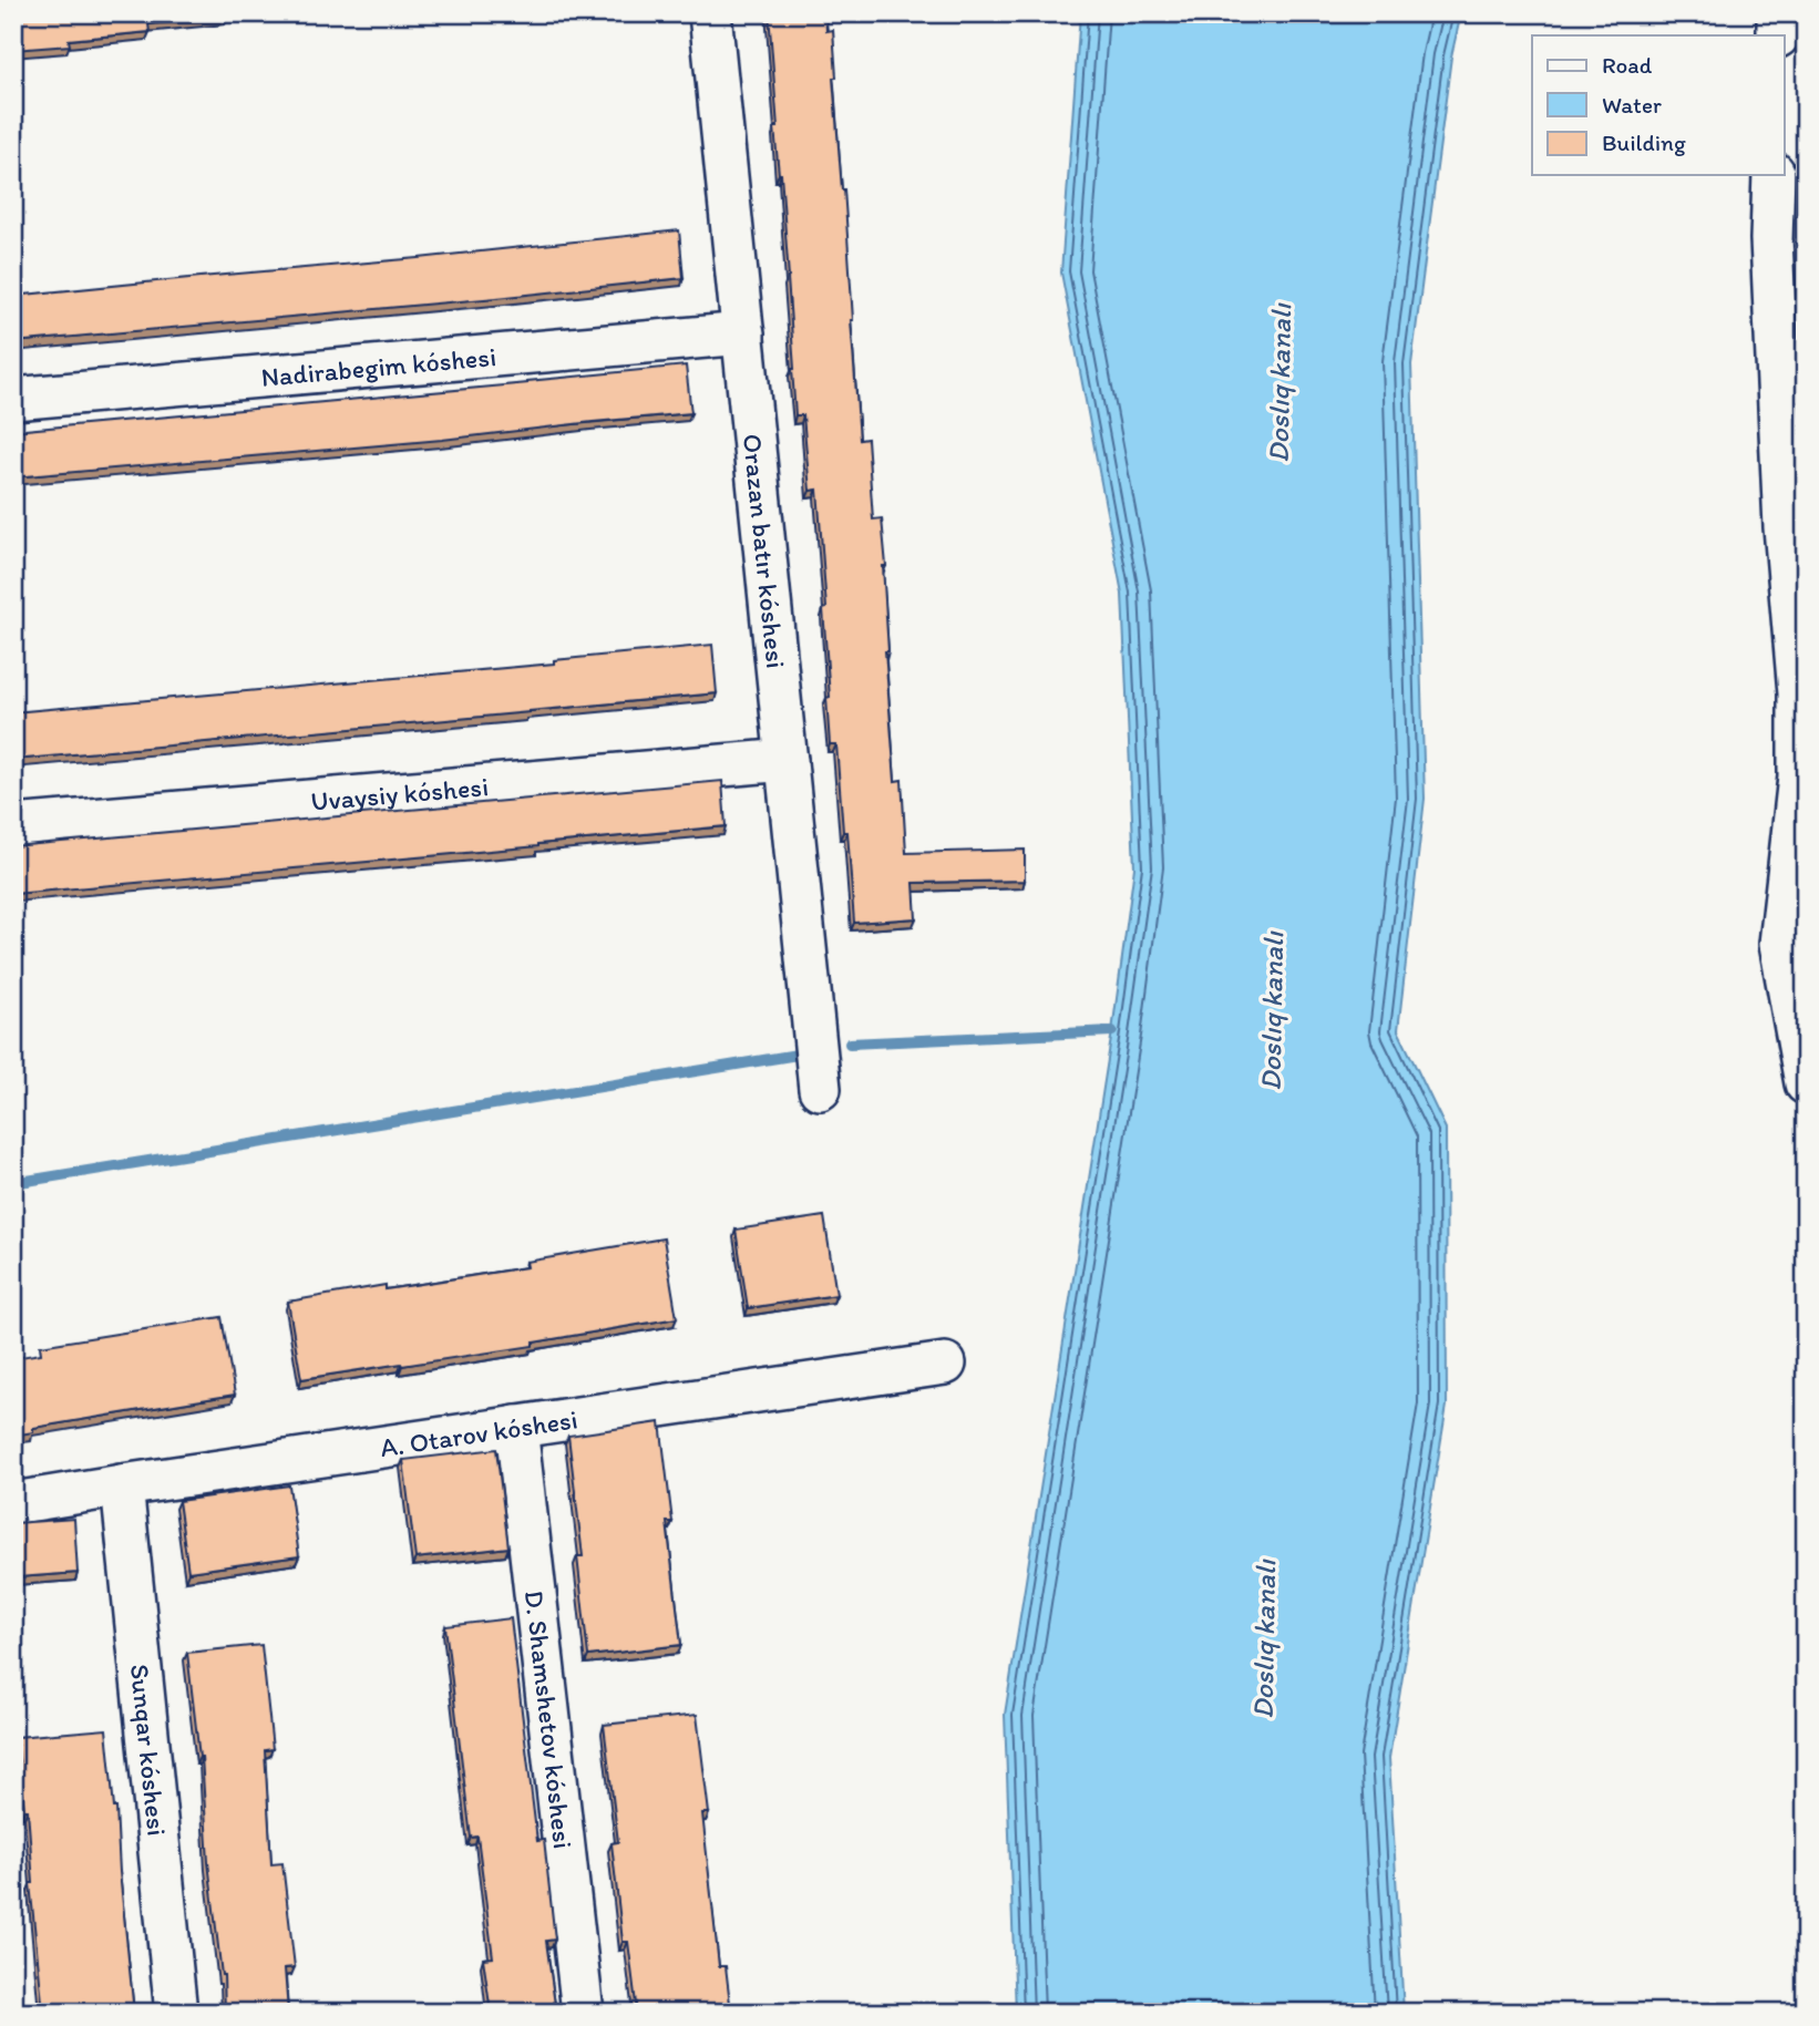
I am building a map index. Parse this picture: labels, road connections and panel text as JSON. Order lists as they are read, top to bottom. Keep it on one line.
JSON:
{"streets":{"street":["Nadirabegim kóshesi","Orazan batır kóshesi","Uvaysiy kóshesi","A. Otarov kóshesi","D. Shamshetov kóshesi","Sunqar kóshesi"]},"crossings":[["Nadirabegim kóshesi","Orazan batır kóshesi"],["Orazan batır kóshesi","Uvaysiy kóshesi"],["A. Otarov kóshesi","D. Shamshetov kóshesi"],["A. Otarov kóshesi","Sunqar kóshesi"]],"water":["Doslıq kanalı"],"legend":["Road","Water","Building"]}
